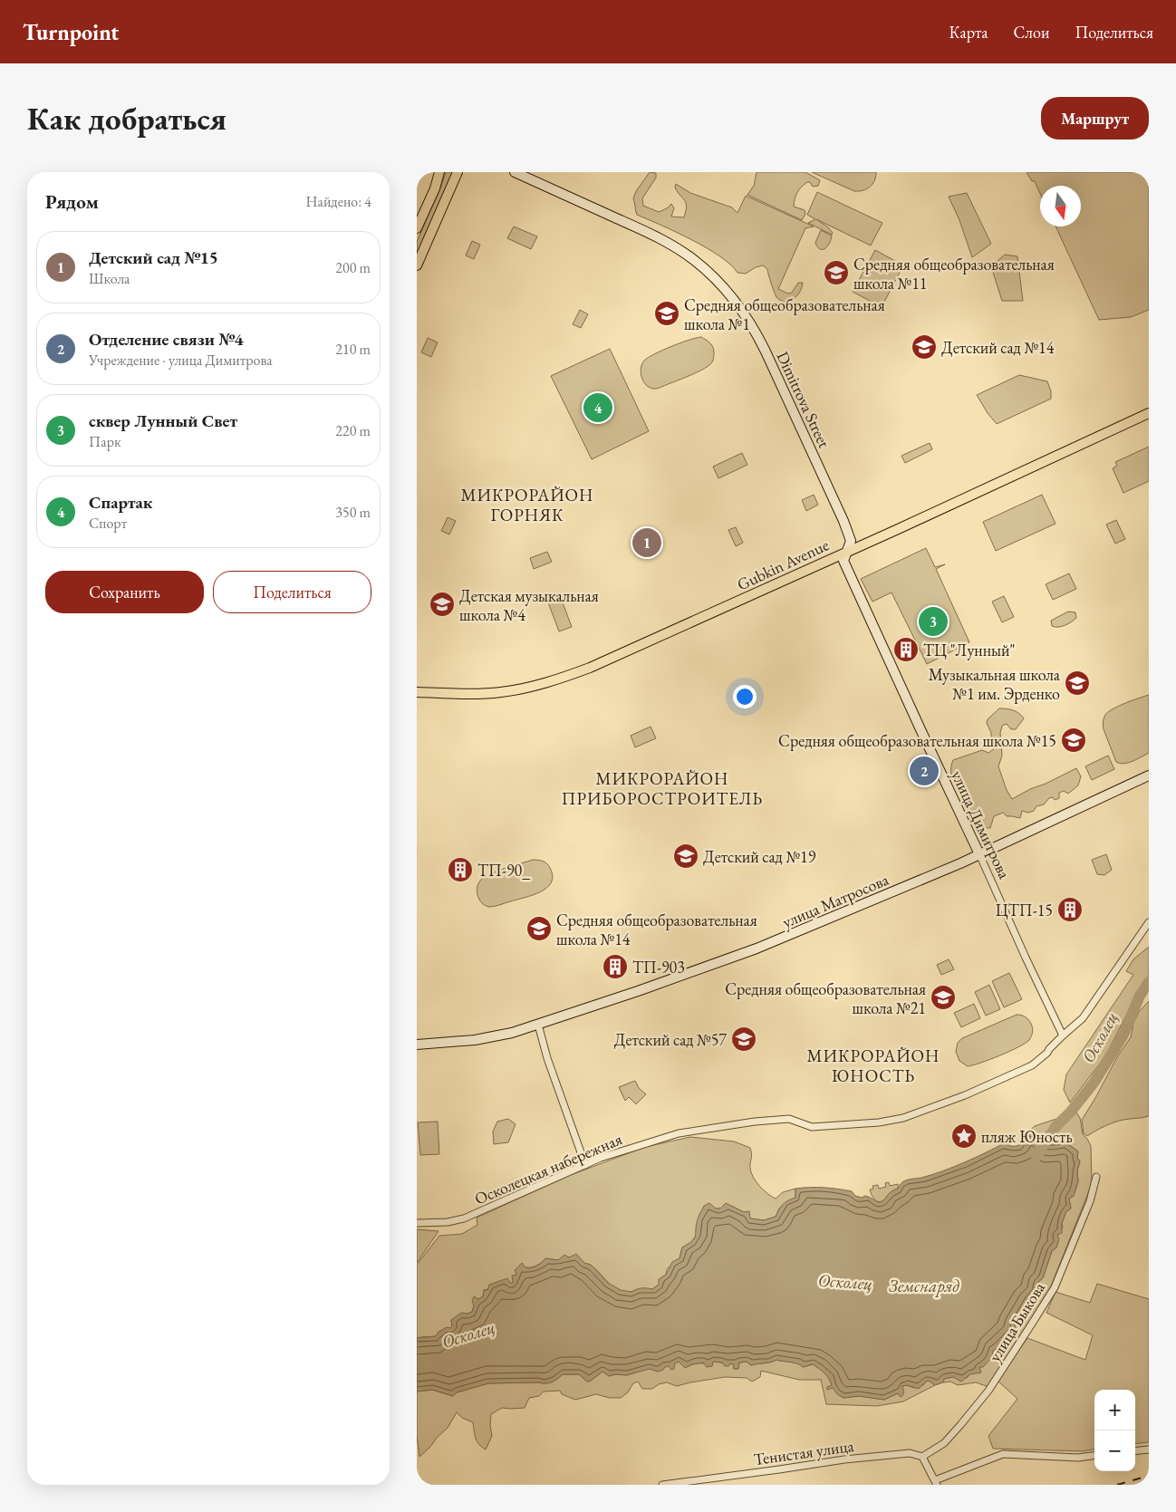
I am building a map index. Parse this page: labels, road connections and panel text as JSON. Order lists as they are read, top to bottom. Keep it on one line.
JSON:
{"streets":{"main road":["Dimitrova Street","Gubkin Avenue","улица Димитрова","улица Матросова"],"street":["Осколецкая набережная","улица Быкова","Тенистая улица"]},"crossings":[["Dimitrova Street","Gubkin Avenue"],["Dimitrova Street","улица Димитрова"],["Gubkin Avenue","улица Димитрова"],["улица Димитрова","улица Матросова"],["улица Димитрова","Осколецкая набережная"],["улица Быкова","Тенистая улица"]],"districts":["МИКРОРАЙОН ГОРНЯК","МИКРОРАЙОН ПРИБОРОСТРОИТЕЛЬ","МИКРОРАЙОН ЮНОСТЬ"],"water":["Осколец","Земснаряд"],"places":{"school or university":["Cредняя общеобразовательная школа №11","Средняя общеобразовательная школа №1","Детский сад №14","Детская музыкальная школа №4","Музыкальная школа №1 им. Эрденко","Средняя общеобразовательная школа №15","Детский сад №19","Средняя общеобразовательная школа №14","Средняя общеобразовательная школа №21","Детский сад №57"],"building":["ТЦ \"Лунный\"","ТП-90_","ЦТП-15","ТП-903"],"place":["пляж Юность"]},"north":"bottom","page":{"header":"Turnpoint","nav":["Карта","Слои","Поделиться"],"buttons":["Маршрут",["Сохранить","Поделиться"]],"title":"Как добраться","heading":["Рядом","Найдено: 4"],"list":[{"mark":"1","name":"Детский сад №15","note":"Школа","value":"200 m"},{"mark":"2","name":"Отделение связи №4","note":"Учреждение · улица Димитрова","value":"210 m"},{"mark":"3","name":"сквер Лунный Свет","note":"Парк","value":"220 m"},{"mark":"4","name":"Спартак","note":"Спорт","value":"350 m"}],"pins":["4","1","3","2"],"map_buttons":["+","−"]}}
